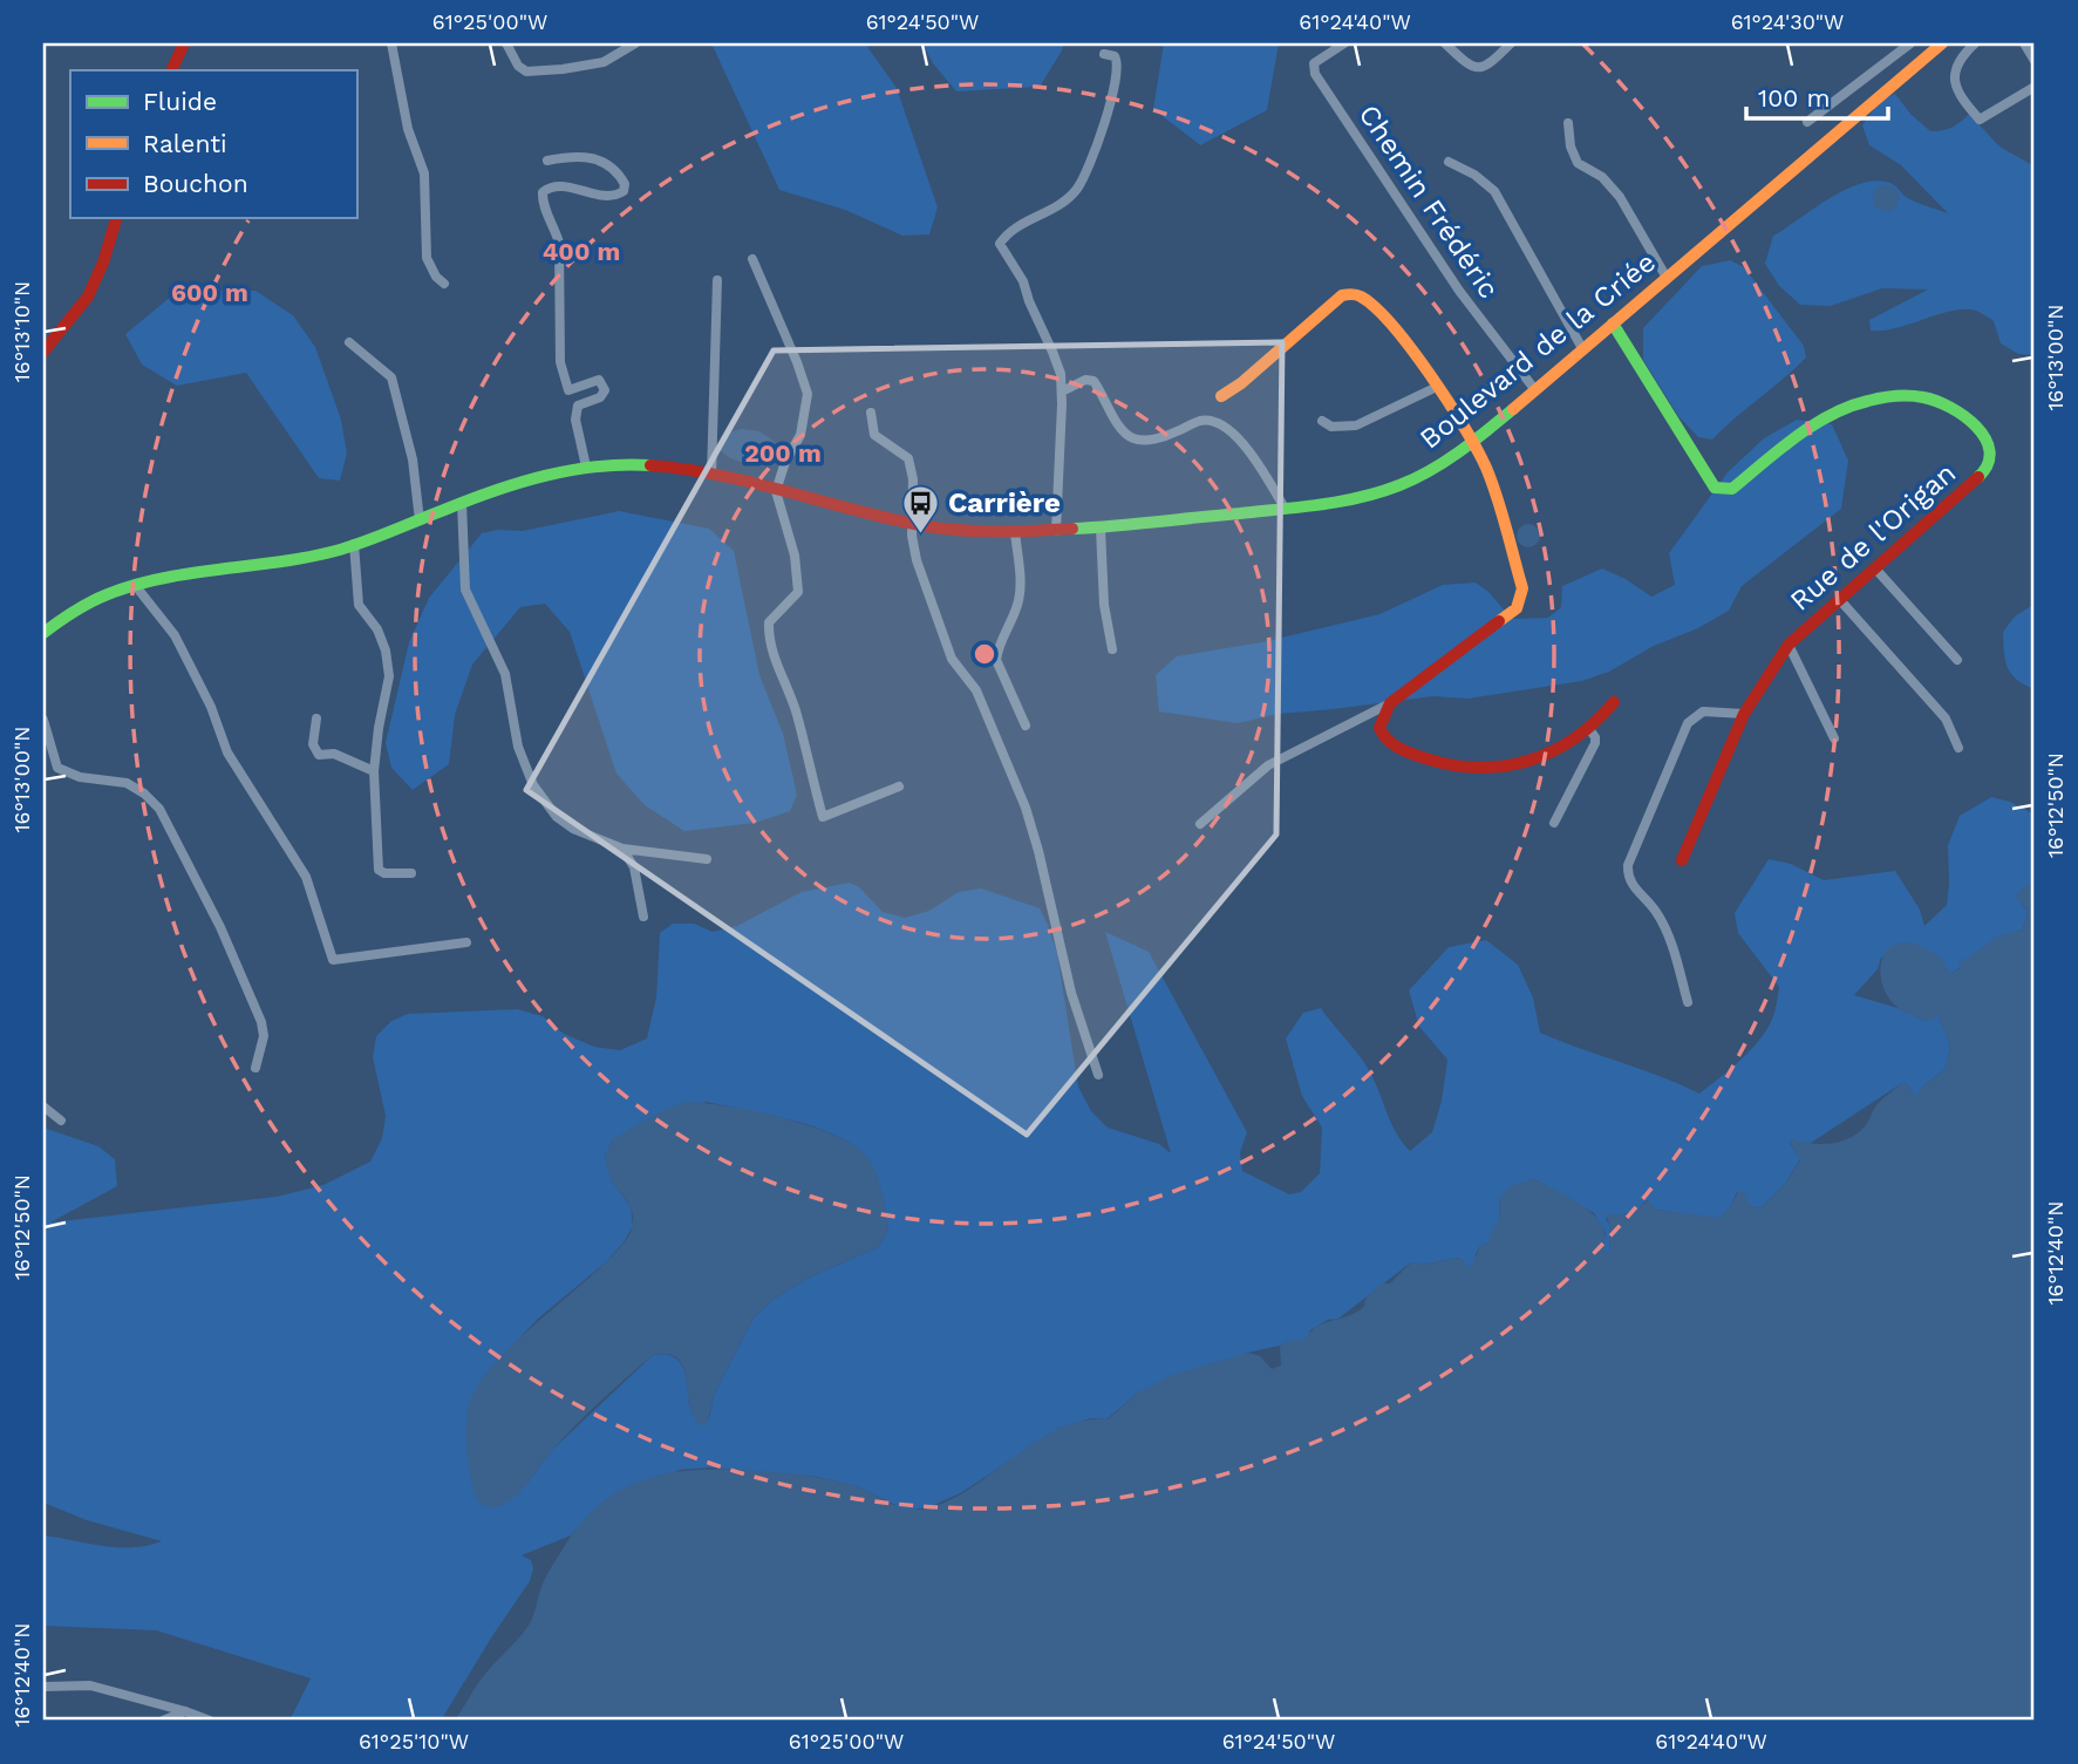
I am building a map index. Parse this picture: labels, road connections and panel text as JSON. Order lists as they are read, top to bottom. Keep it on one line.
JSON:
{"streets":{"street":["Chemin Frédéric","Boulevard de la Criée","Rue de l'Origan"]},"crossings":[["Chemin Frédéric","Boulevard de la Criée"],["Boulevard de la Criée","Rue de l'Origan"]],"places":{"bus stop":["Carrière"]},"legend":["Fluide","Ralenti","Bouchon"],"scale_bar":"100 m","coordinates":["61°25'00\"W","61°24'50\"W","61°24'40\"W","61°24'30\"W","16°13'10\"N","16°13'00\"N","16°12'50\"N","16°12'40\"N","61°25'10\"W"],"rings":["400 m","600 m","200 m"]}
